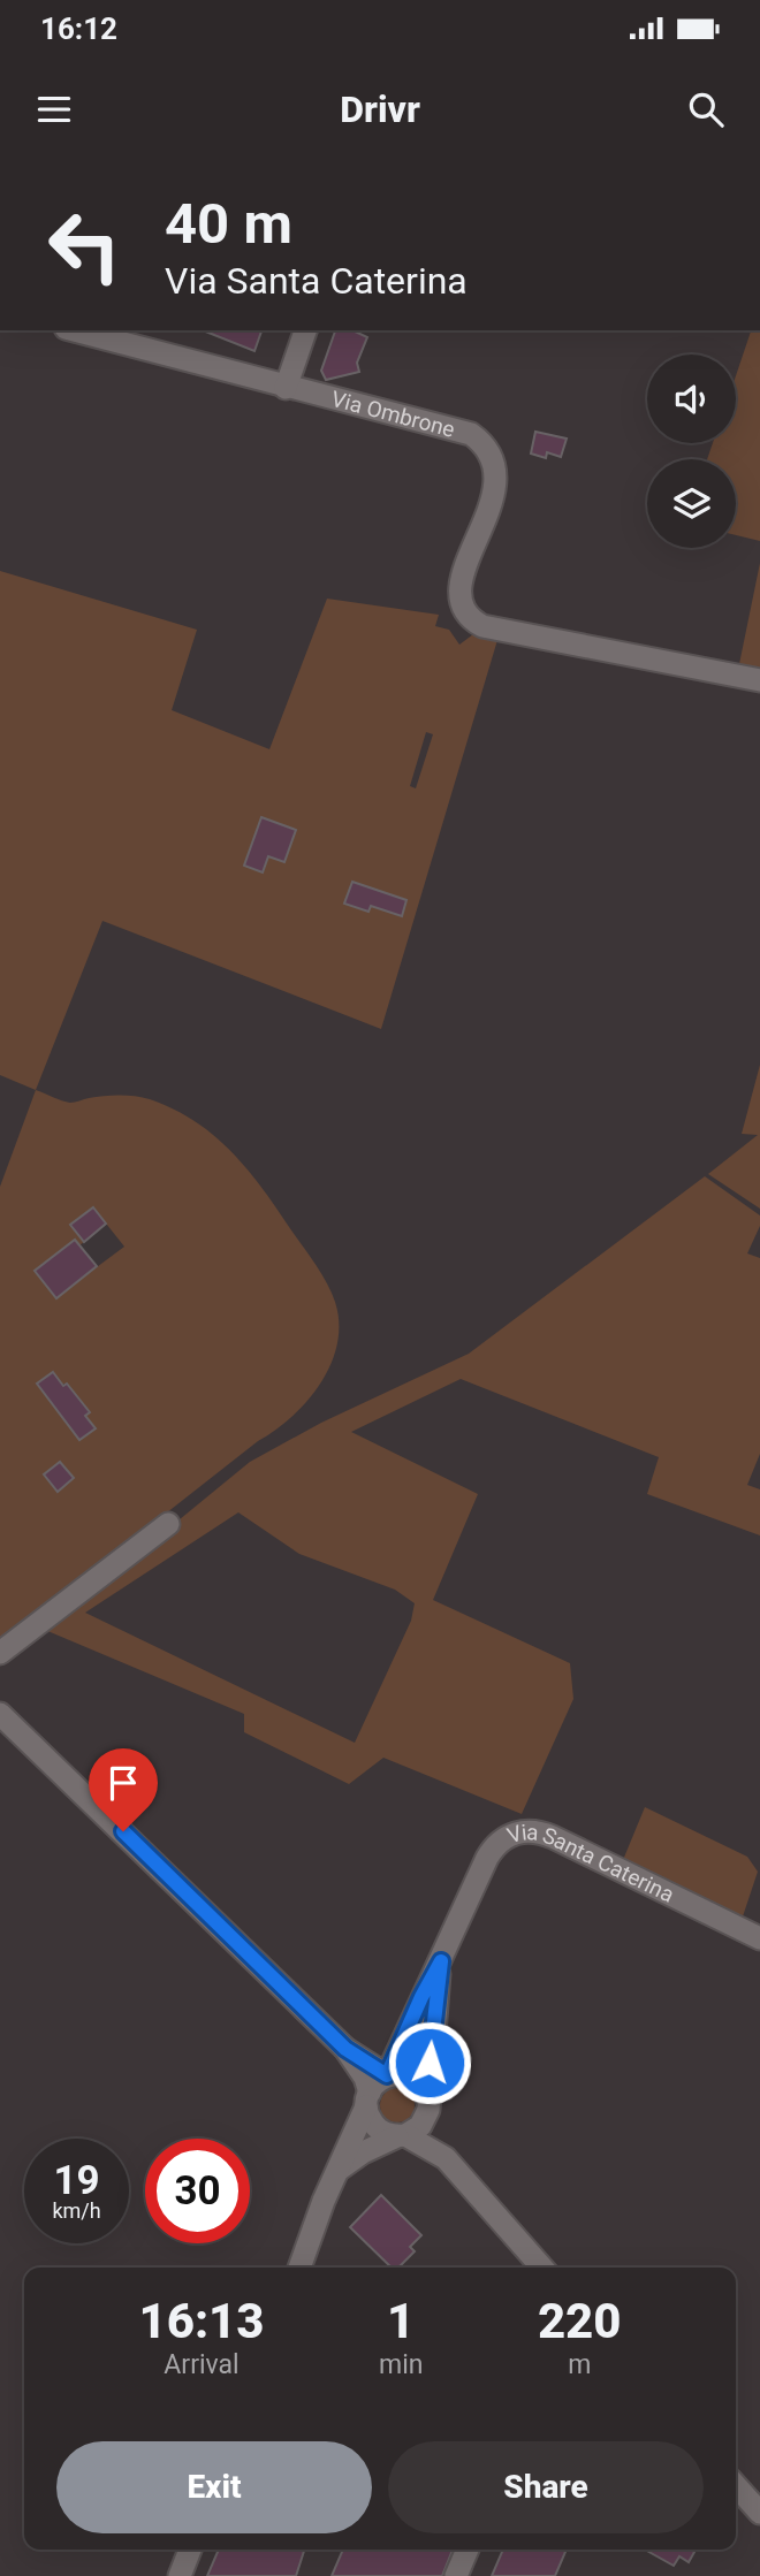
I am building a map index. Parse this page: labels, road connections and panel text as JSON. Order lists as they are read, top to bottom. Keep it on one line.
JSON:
{"streets":{"street":["Via Ombrone","Via Santa Caterina"]},"page":{"status":"16:12","header":"Drivr","turn":["40 m","Via Santa Caterina"],"speed":"19 km/h","limit":"30","eta":["16:13","Arrival","1","min","220","m"],"buttons":["Exit","Share"]}}
